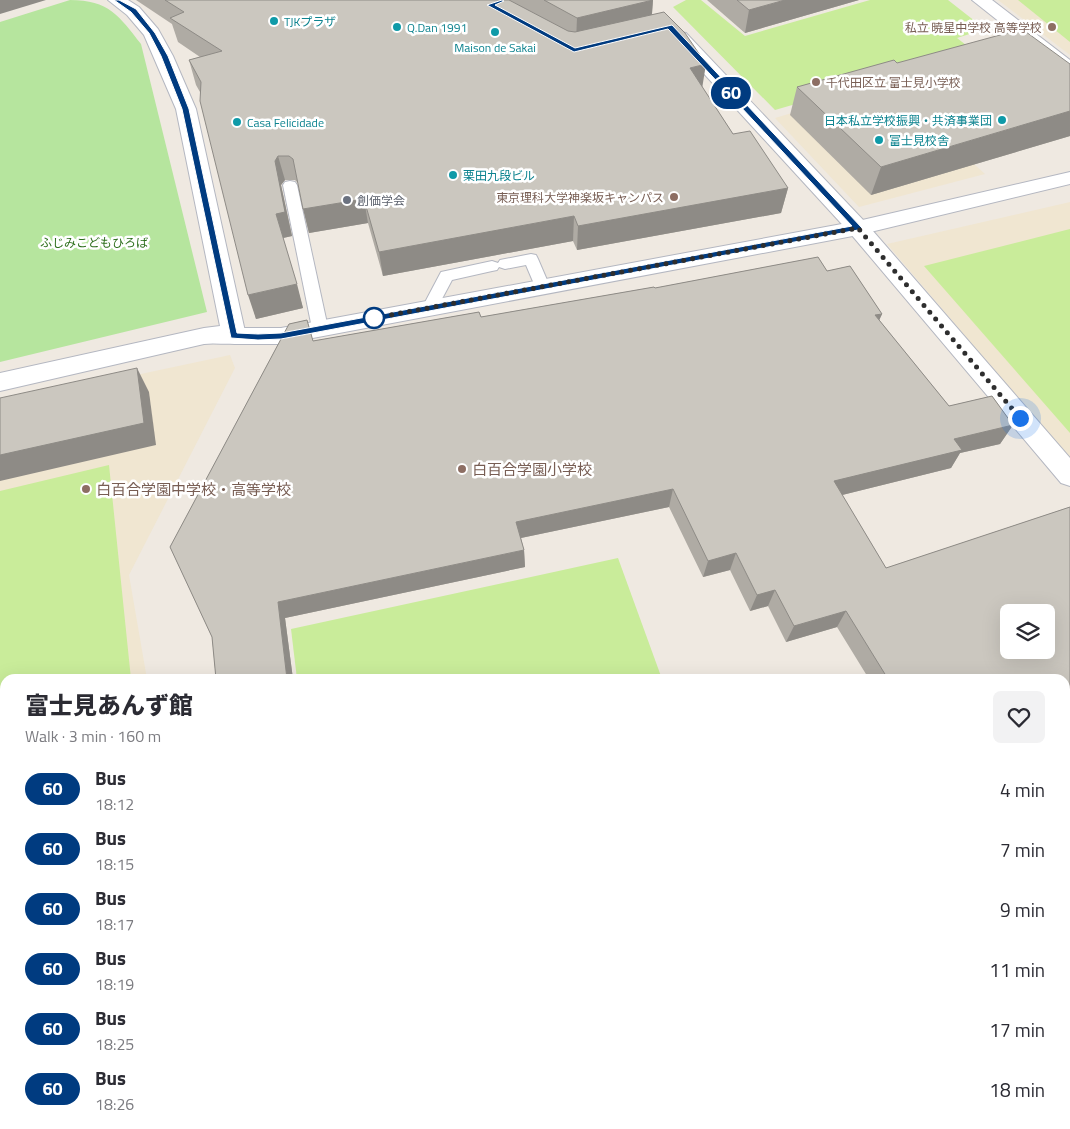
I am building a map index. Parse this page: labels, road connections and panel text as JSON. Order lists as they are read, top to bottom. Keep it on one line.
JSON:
{"parks":["ふじみこどもひろば"],"places":["TJKプラザ","Q.Dan 1991","私立 暁星中学校 高等学校","Maison de Sakai","千代田区立 富士見小学校","日本私立学校振興・共済事業団","Casa Felicidade","富士見校舎","栗田九段ビル","東京理科大学神楽坂キャンパス","創価学会","白百合学園小学校","白百合学園中学校・高等学校"],"lines":["bus line 60"],"page":{"on_map":"60","heading":["富士見あんず館","Walk · 3 min · 160 m"],"list":[{"mark":"60","name":"Bus","note":"18:12","value":"4 min"},{"mark":"60","name":"Bus","note":"18:15","value":"7 min"},{"mark":"60","name":"Bus","note":"18:17","value":"9 min"},{"mark":"60","name":"Bus","note":"18:19","value":"11 min"},{"mark":"60","name":"Bus","note":"18:25","value":"17 min"},{"mark":"60","name":"Bus","note":"18:26","value":"18 min"}]}}
